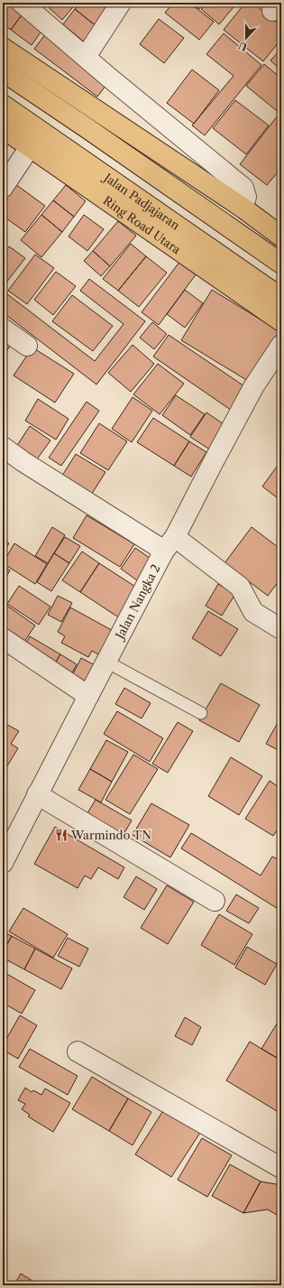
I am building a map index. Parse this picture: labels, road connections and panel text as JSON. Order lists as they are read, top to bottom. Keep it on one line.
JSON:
{"streets":{"highway":["Jalan Padjajaran","Ring Road Utara"],"street":["Jalan Nangka 2"]},"places":{"restaurant":["Warmindo TN"]},"north":"bottom"}
